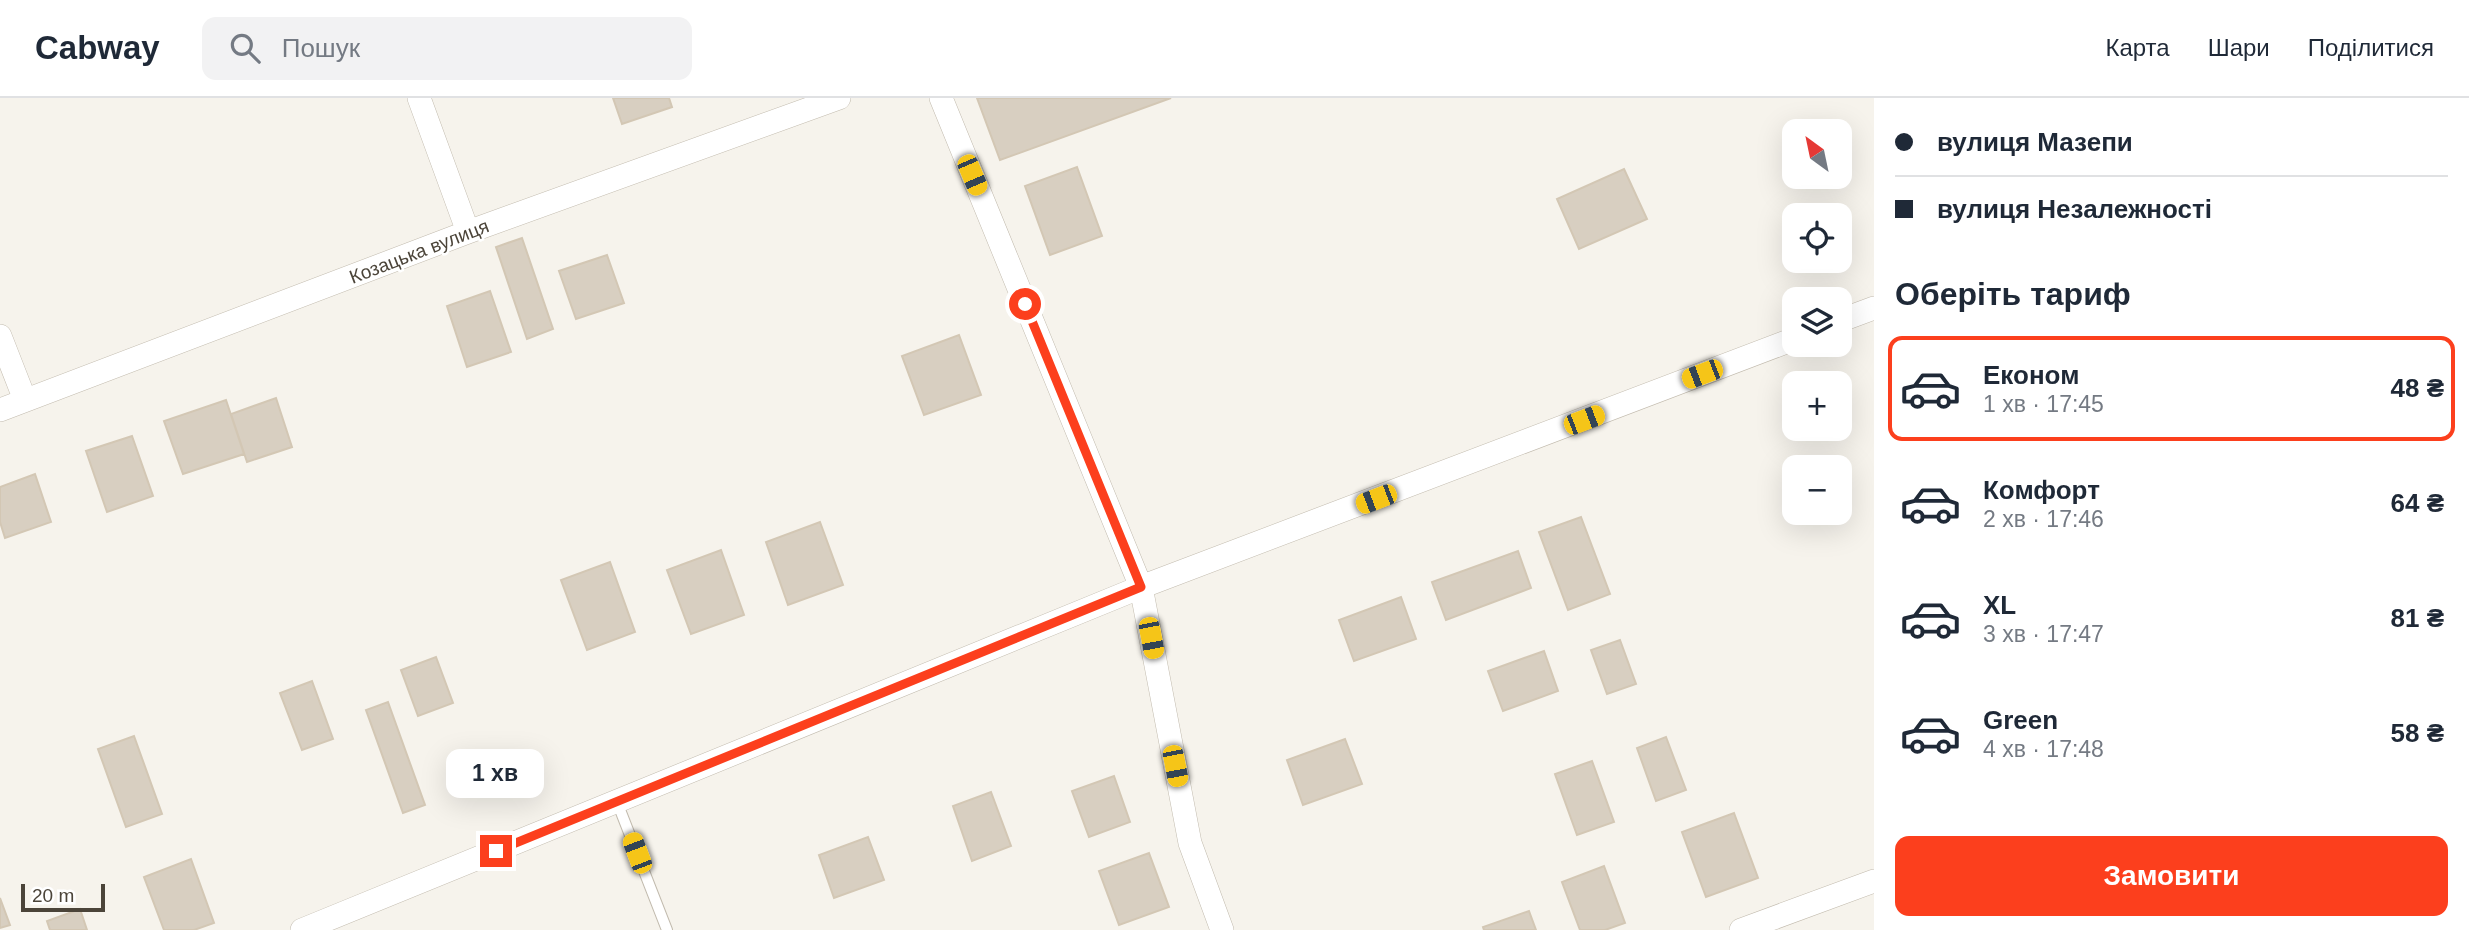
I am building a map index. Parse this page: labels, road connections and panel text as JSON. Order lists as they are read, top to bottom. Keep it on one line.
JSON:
{"streets":{"street":["Козацька вулиця"]},"scale_bar":"20 m","north":"top left","page":{"header":"Cabway","search":"Пошук","nav":["Карта","Шари","Поділитися"],"banner":["вулиця Мазепи","вулиця Незалежності"],"map_buttons":["+","−"],"heading":"Оберіть тариф","list":[{"name":"Економ","note":"1 хв · 17:45","value":"48 ₴"},{"name":"Комфорт","note":"2 хв · 17:46","value":"64 ₴"},{"name":"XL","note":"3 хв · 17:47","value":"81 ₴"},{"name":"Green","note":"4 хв · 17:48","value":"58 ₴"}],"bubble":"1 хв","buttons":"Замовити","scale":"20 m"}}
